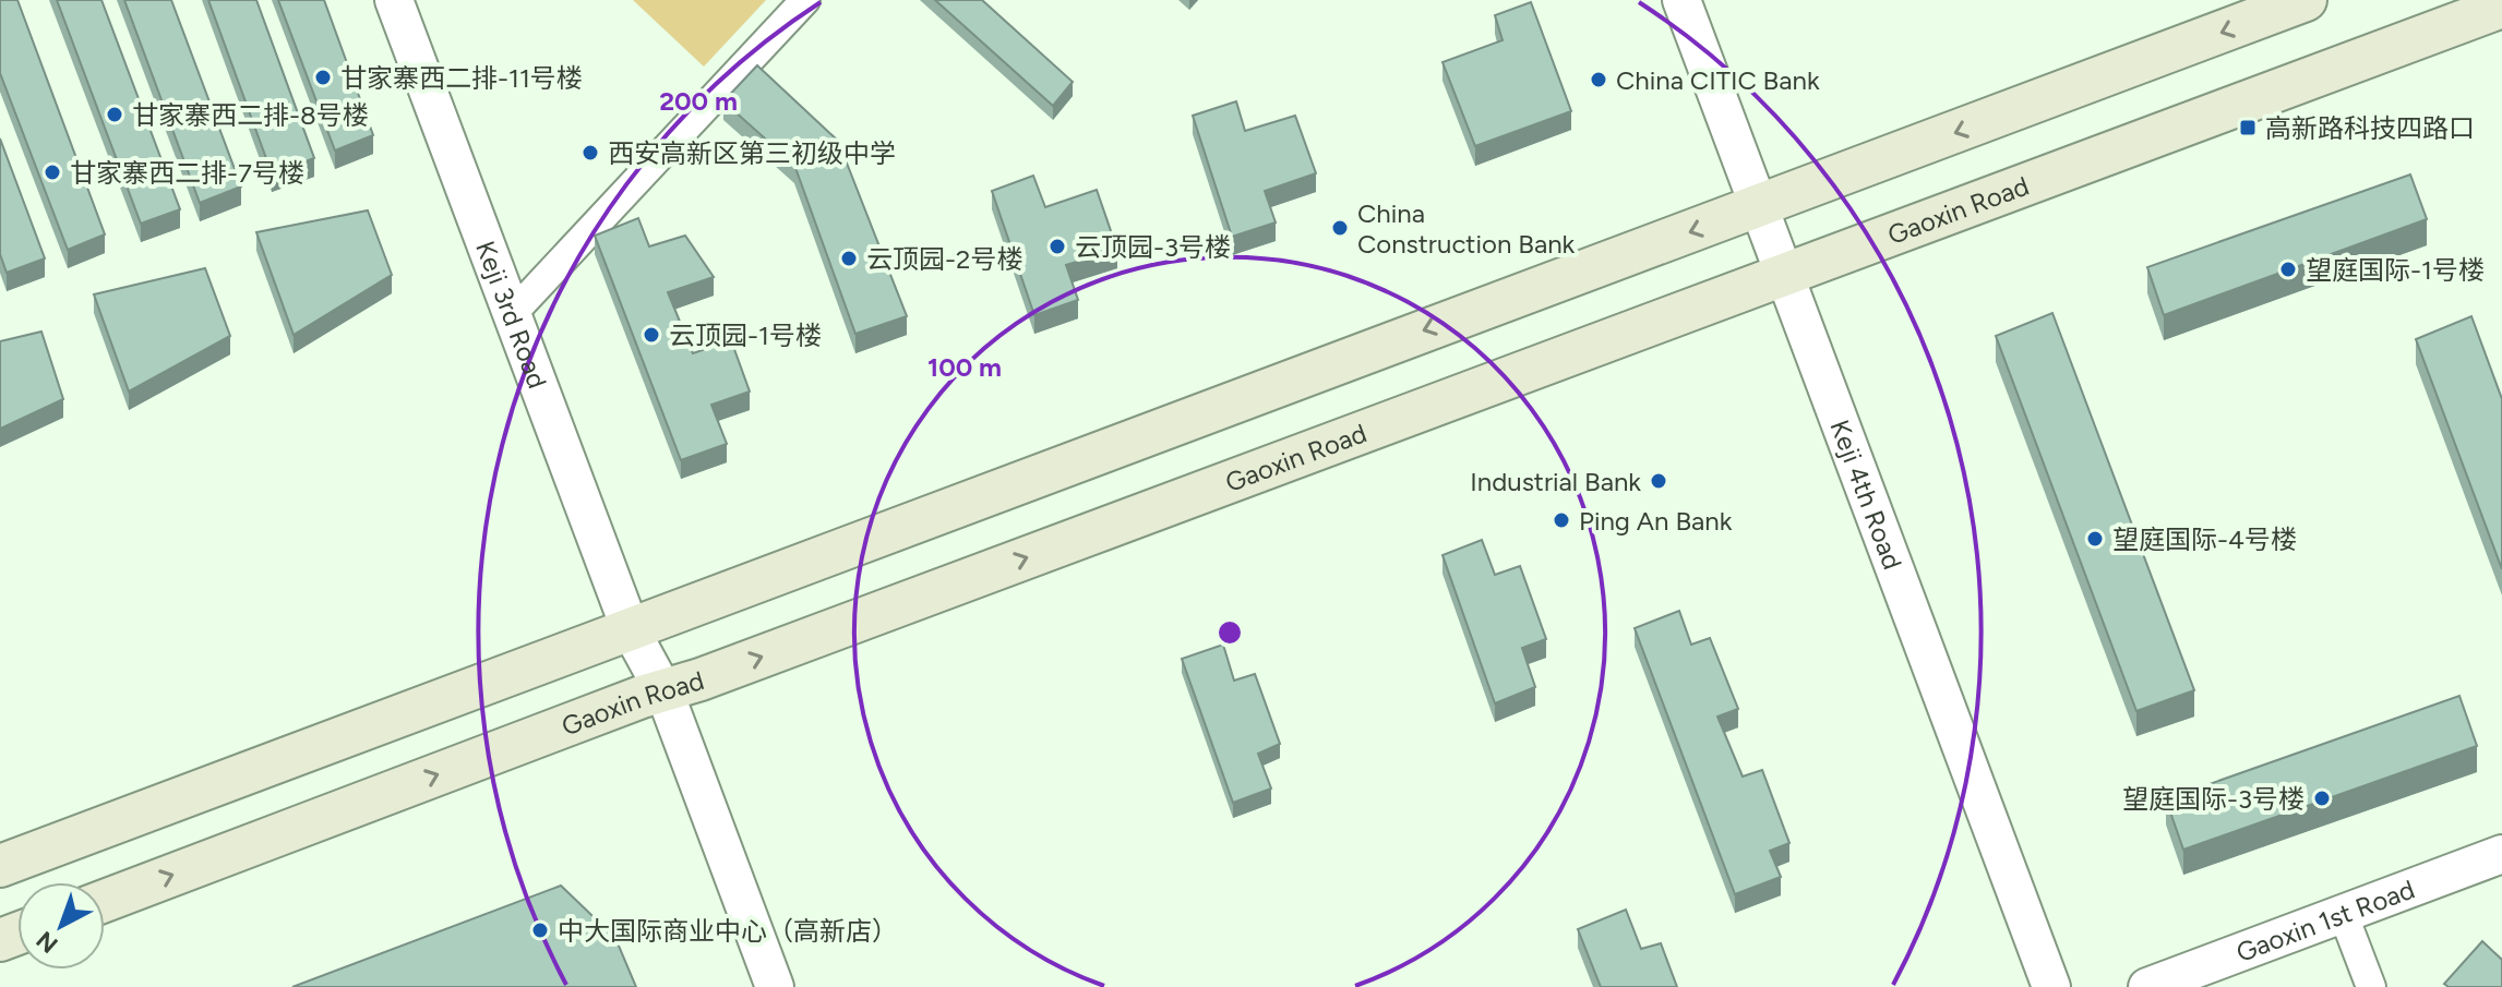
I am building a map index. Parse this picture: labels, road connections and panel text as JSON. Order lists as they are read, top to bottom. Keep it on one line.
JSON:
{"streets":{"main road":["Gaoxin Road"],"street":["Keji 3rd Road","Keji 4th Road","Gaoxin 1st Road"]},"crossings":[["Gaoxin Road","Keji 3rd Road"],["Gaoxin Road","Keji 4th Road"]],"places":{"other":["甘家寨西二排-11号楼","China CITIC Bank","甘家寨西二排-8号楼","西安高新区第三初级中学","甘家寨西二排-7号楼","China Construction Bank","云顶园-3号楼","云顶园-2号楼","望庭国际-1号楼","云顶园-1号楼","Industrial Bank","Ping An Bank","望庭国际-4号楼","望庭国际-3号楼","中大国际商业中心（高新店）"],"transit":["高新路科技四路口"]},"north":"bottom left","rings":["200 m","100 m"]}
